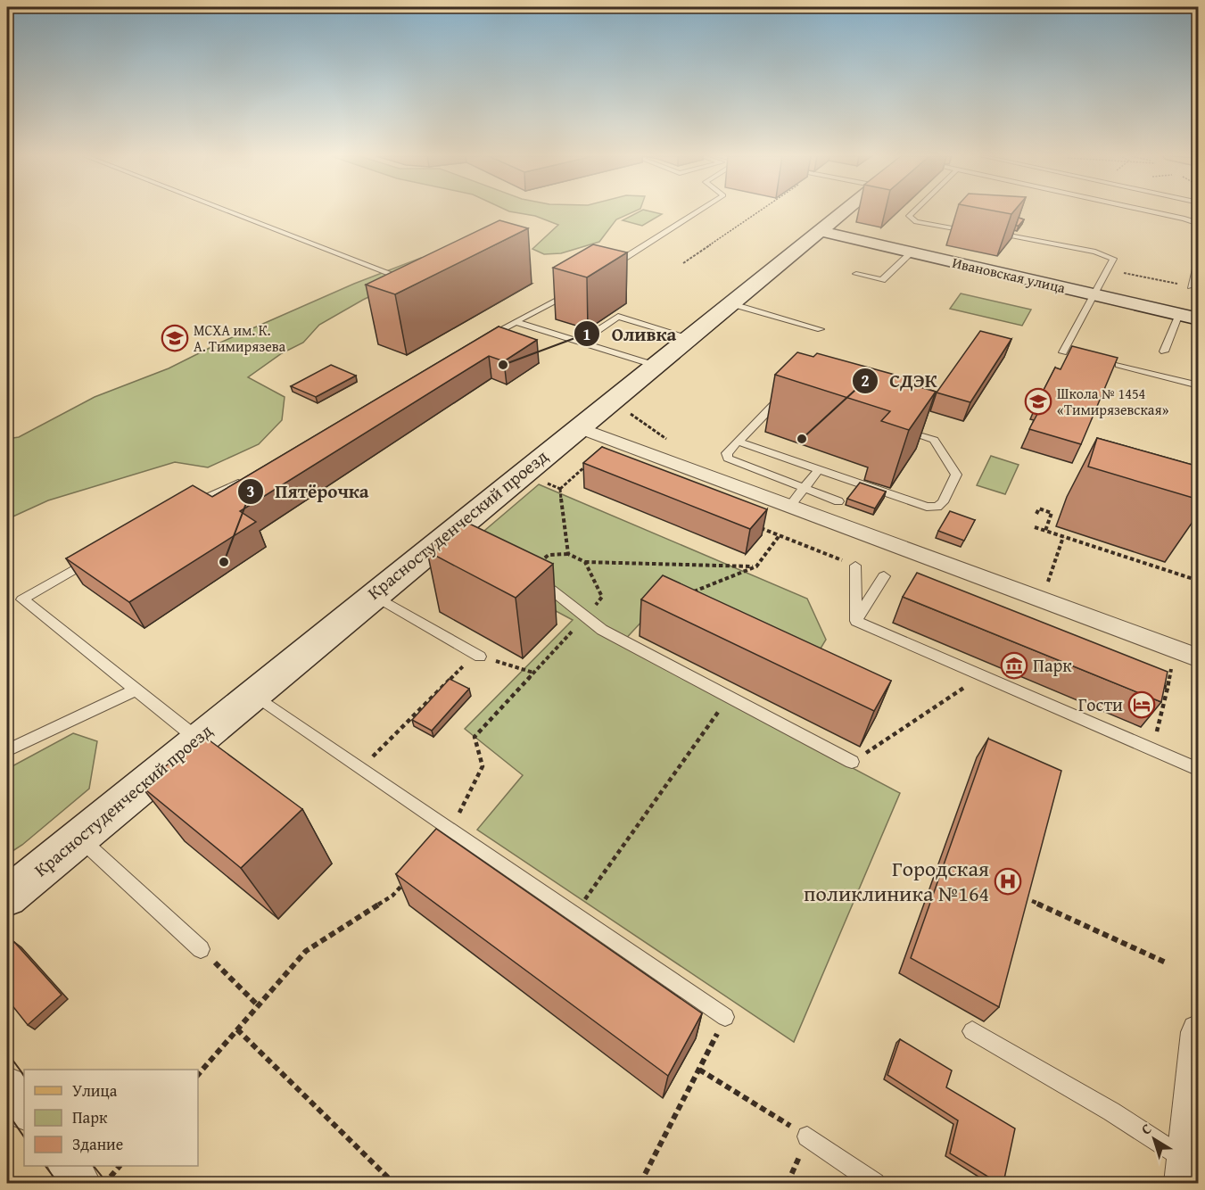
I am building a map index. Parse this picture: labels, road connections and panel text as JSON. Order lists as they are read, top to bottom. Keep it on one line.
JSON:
{"streets":{"street":["Ивановская улица","Красностуденческий проезд"]},"crossings":[["Ивановская улица","Красностуденческий проезд"]],"places":{"school or university":["МСХА им. К. А. Тимирязева","Школа № 1454 «Тимирязевская»"],"other":["Оливка","СДЭК","Пятёрочка"],"museum":["Парк"],"hotel":["Гости"],"hospital":["Городская поликлиника №164"]},"legend":["Улица","Парк","Здание"],"north":"top left"}
